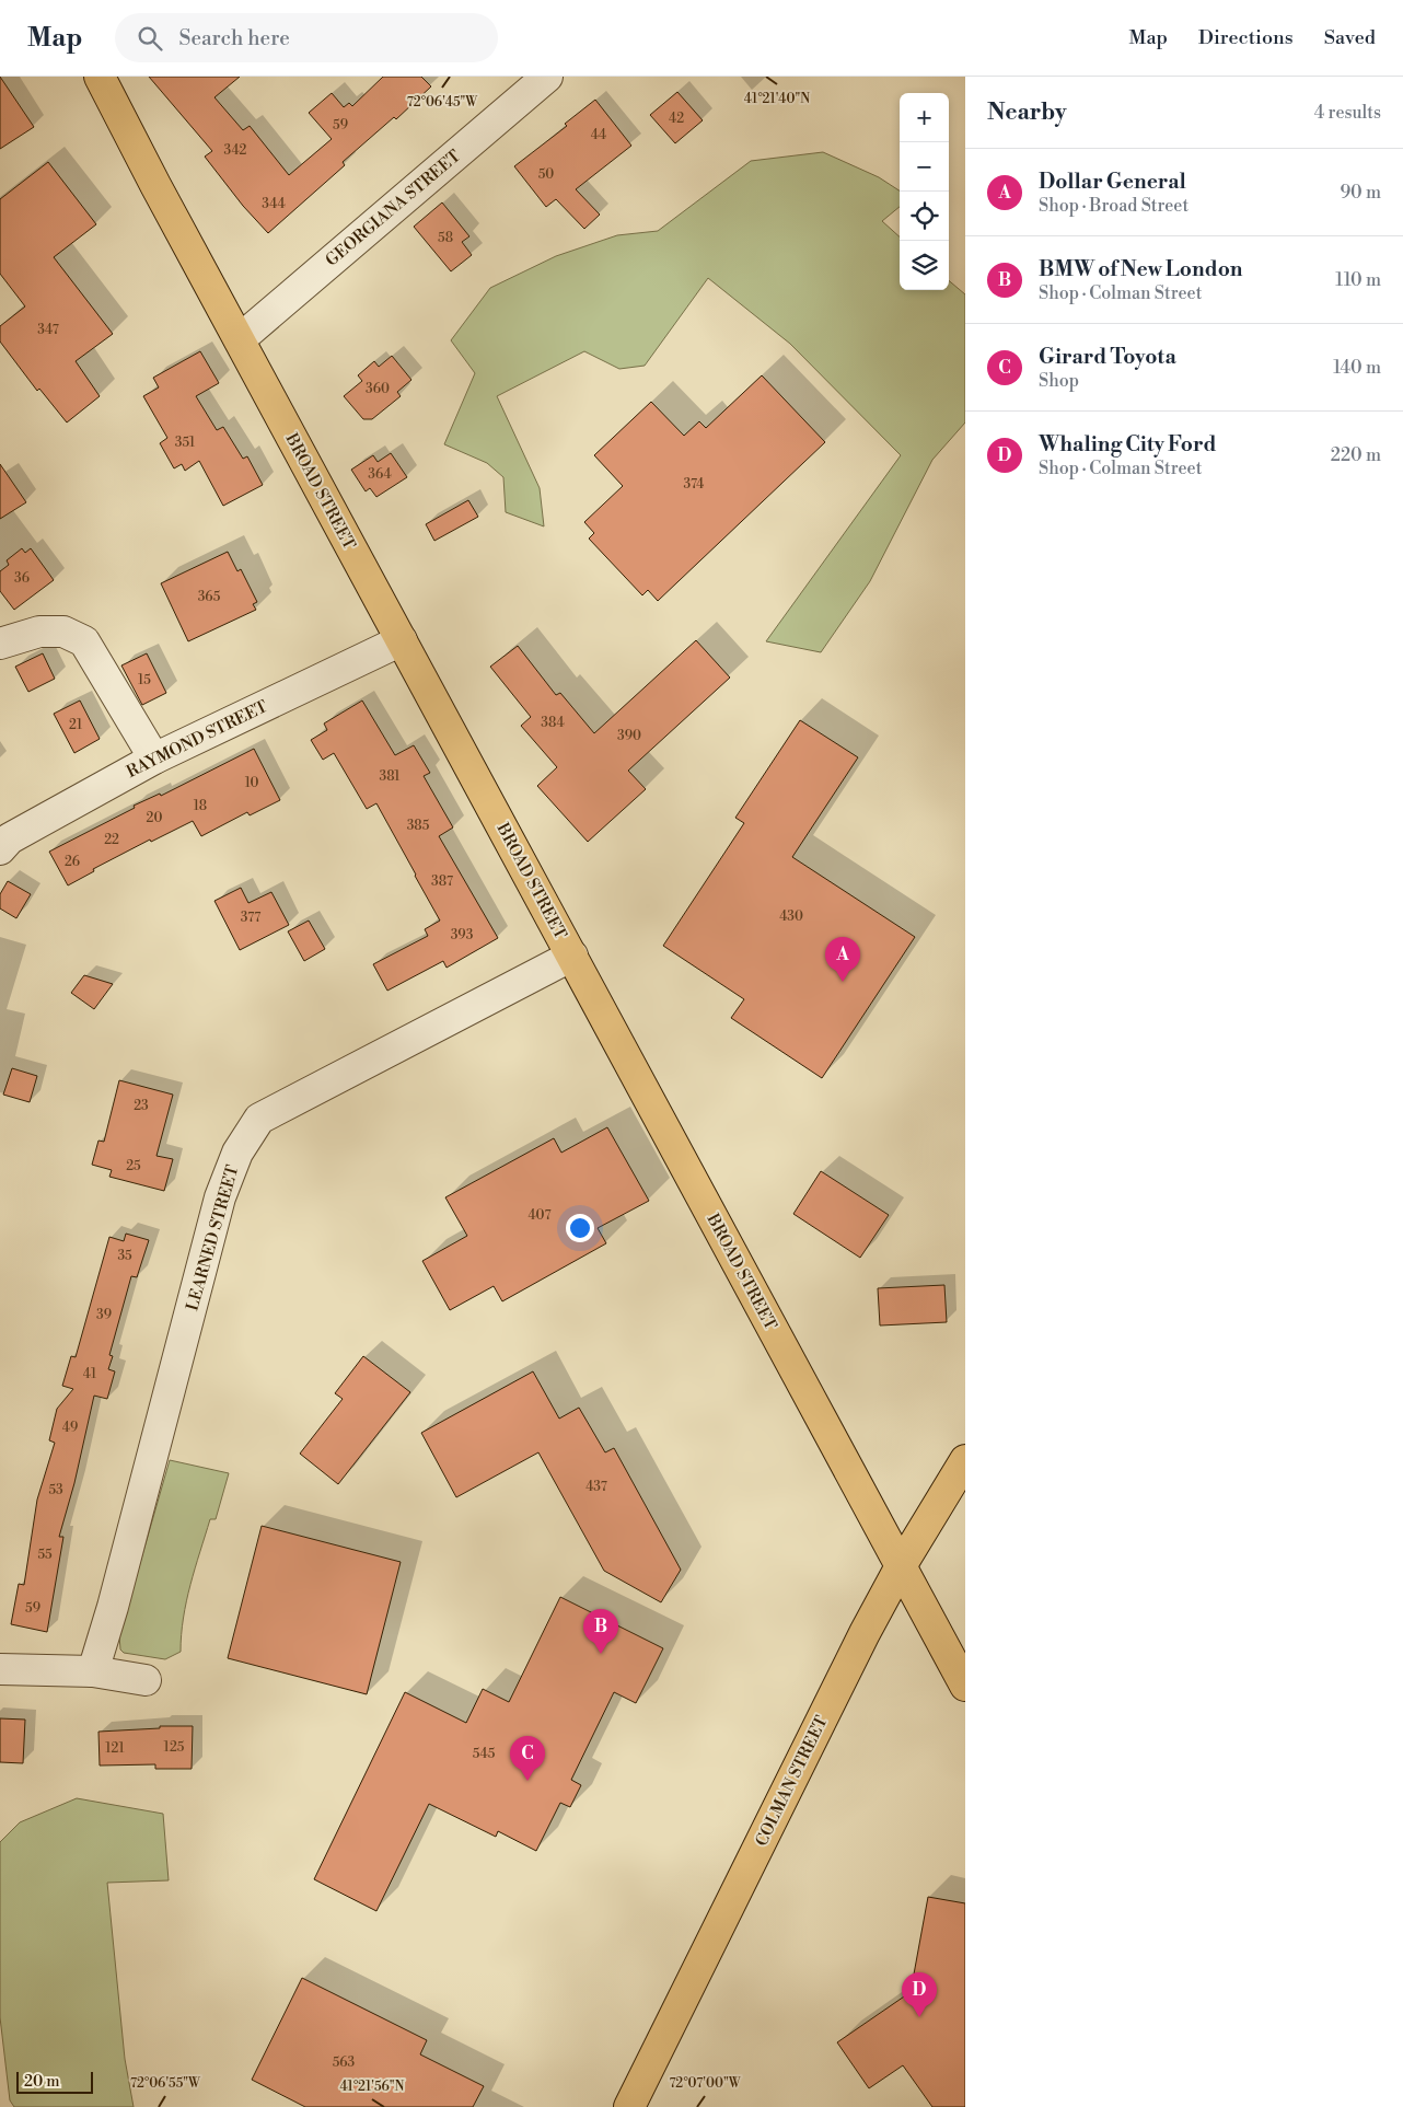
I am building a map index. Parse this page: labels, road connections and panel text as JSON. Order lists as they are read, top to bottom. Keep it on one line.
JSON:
{"streets":{"main road":["BROAD STREET","COLMAN STREET"],"street":["GEORGIANA STREET","RAYMOND STREET","LEARNED STREET"]},"crossings":[["GEORGIANA STREET","BROAD STREET"],["BROAD STREET","RAYMOND STREET"],["BROAD STREET","LEARNED STREET"],["BROAD STREET","COLMAN STREET"]],"house_numbers":["42","59","44","342","50","344","58","347","360","351","364","374","36","365","15","384","21","390","381","10","18","20","385","22","26","387","430","377","393","23","25","407","35","39","41","49","437","53","55","59","125","121","545","563"],"scale_bar":"20 m","page":{"header":"Map","search":"Search here","nav":["Map","Directions","Saved"],"heading":["Nearby","4 results"],"map_buttons":["+","−"],"list":[{"mark":"A","name":"Dollar General","note":"Shop · Broad Street","value":"90 m"},{"mark":"B","name":"BMW of New London","note":"Shop · Colman Street","value":"110 m"},{"mark":"C","name":"Girard Toyota","note":"Shop","value":"140 m"},{"mark":"D","name":"Whaling City Ford","note":"Shop · Colman Street","value":"220 m"}],"pins":["A","B","C","D"],"scale":"20 m"},"coordinates":["41°21'40\"N","72°06'45\"W","72°06'55\"W","72°07'00\"W","41°21'56\"N"]}
